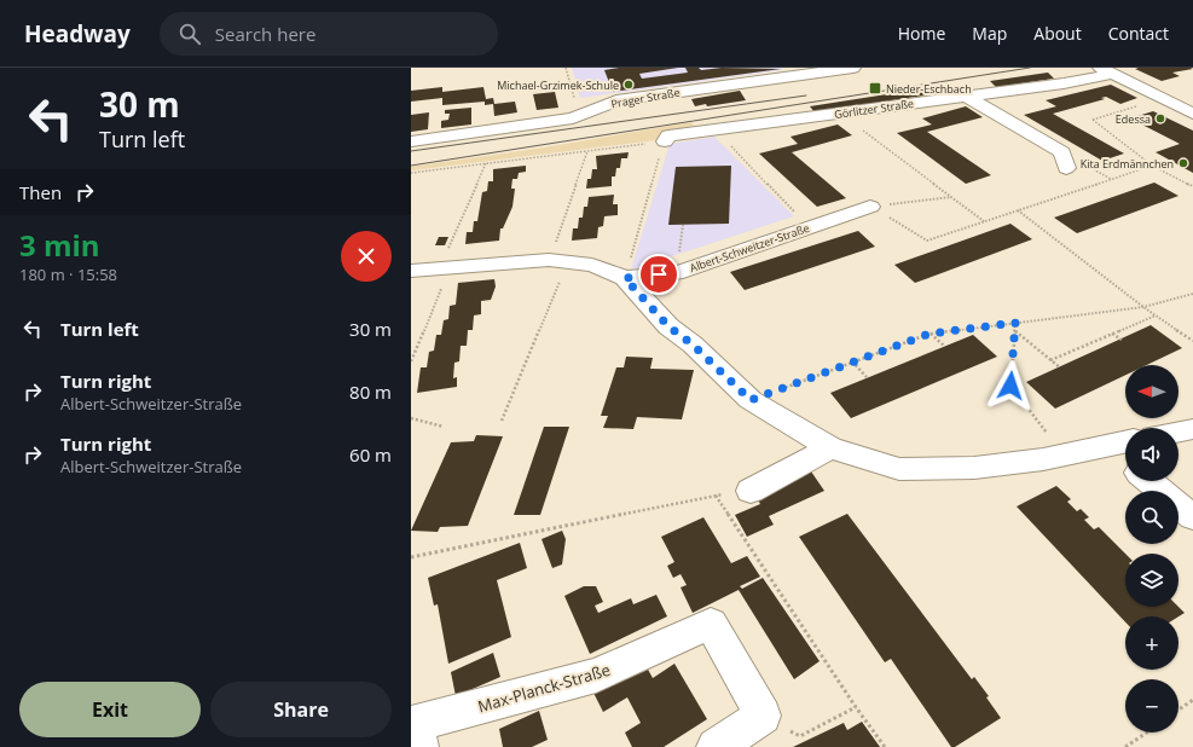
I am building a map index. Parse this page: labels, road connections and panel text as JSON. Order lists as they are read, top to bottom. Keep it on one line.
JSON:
{"streets":{"street":["Prager Straße","Görlitzer Straße","Albert-Schweitzer-Straße","Max-Planck-Straße"]},"places":{"other":["Michael-Grzimek-Schule","Edessa","Kita Erdmännchen"],"transit":["Nieder-Eschbach"]},"north":"left","page":{"header":"Headway","search":"Search here","nav":["Home","Map","About","Contact"],"turn":["30 m","Turn left"],"then":"Then","heading":["3 min","180 m · 15:58"],"list":[{"name":"Turn left","value":"30 m"},{"name":"Turn right","note":"Albert-Schweitzer-Straße","value":"80 m"},{"name":"Turn right","note":"Albert-Schweitzer-Straße","value":"60 m"}],"map_buttons":["+","−"],"buttons":["Exit","Share"]}}
